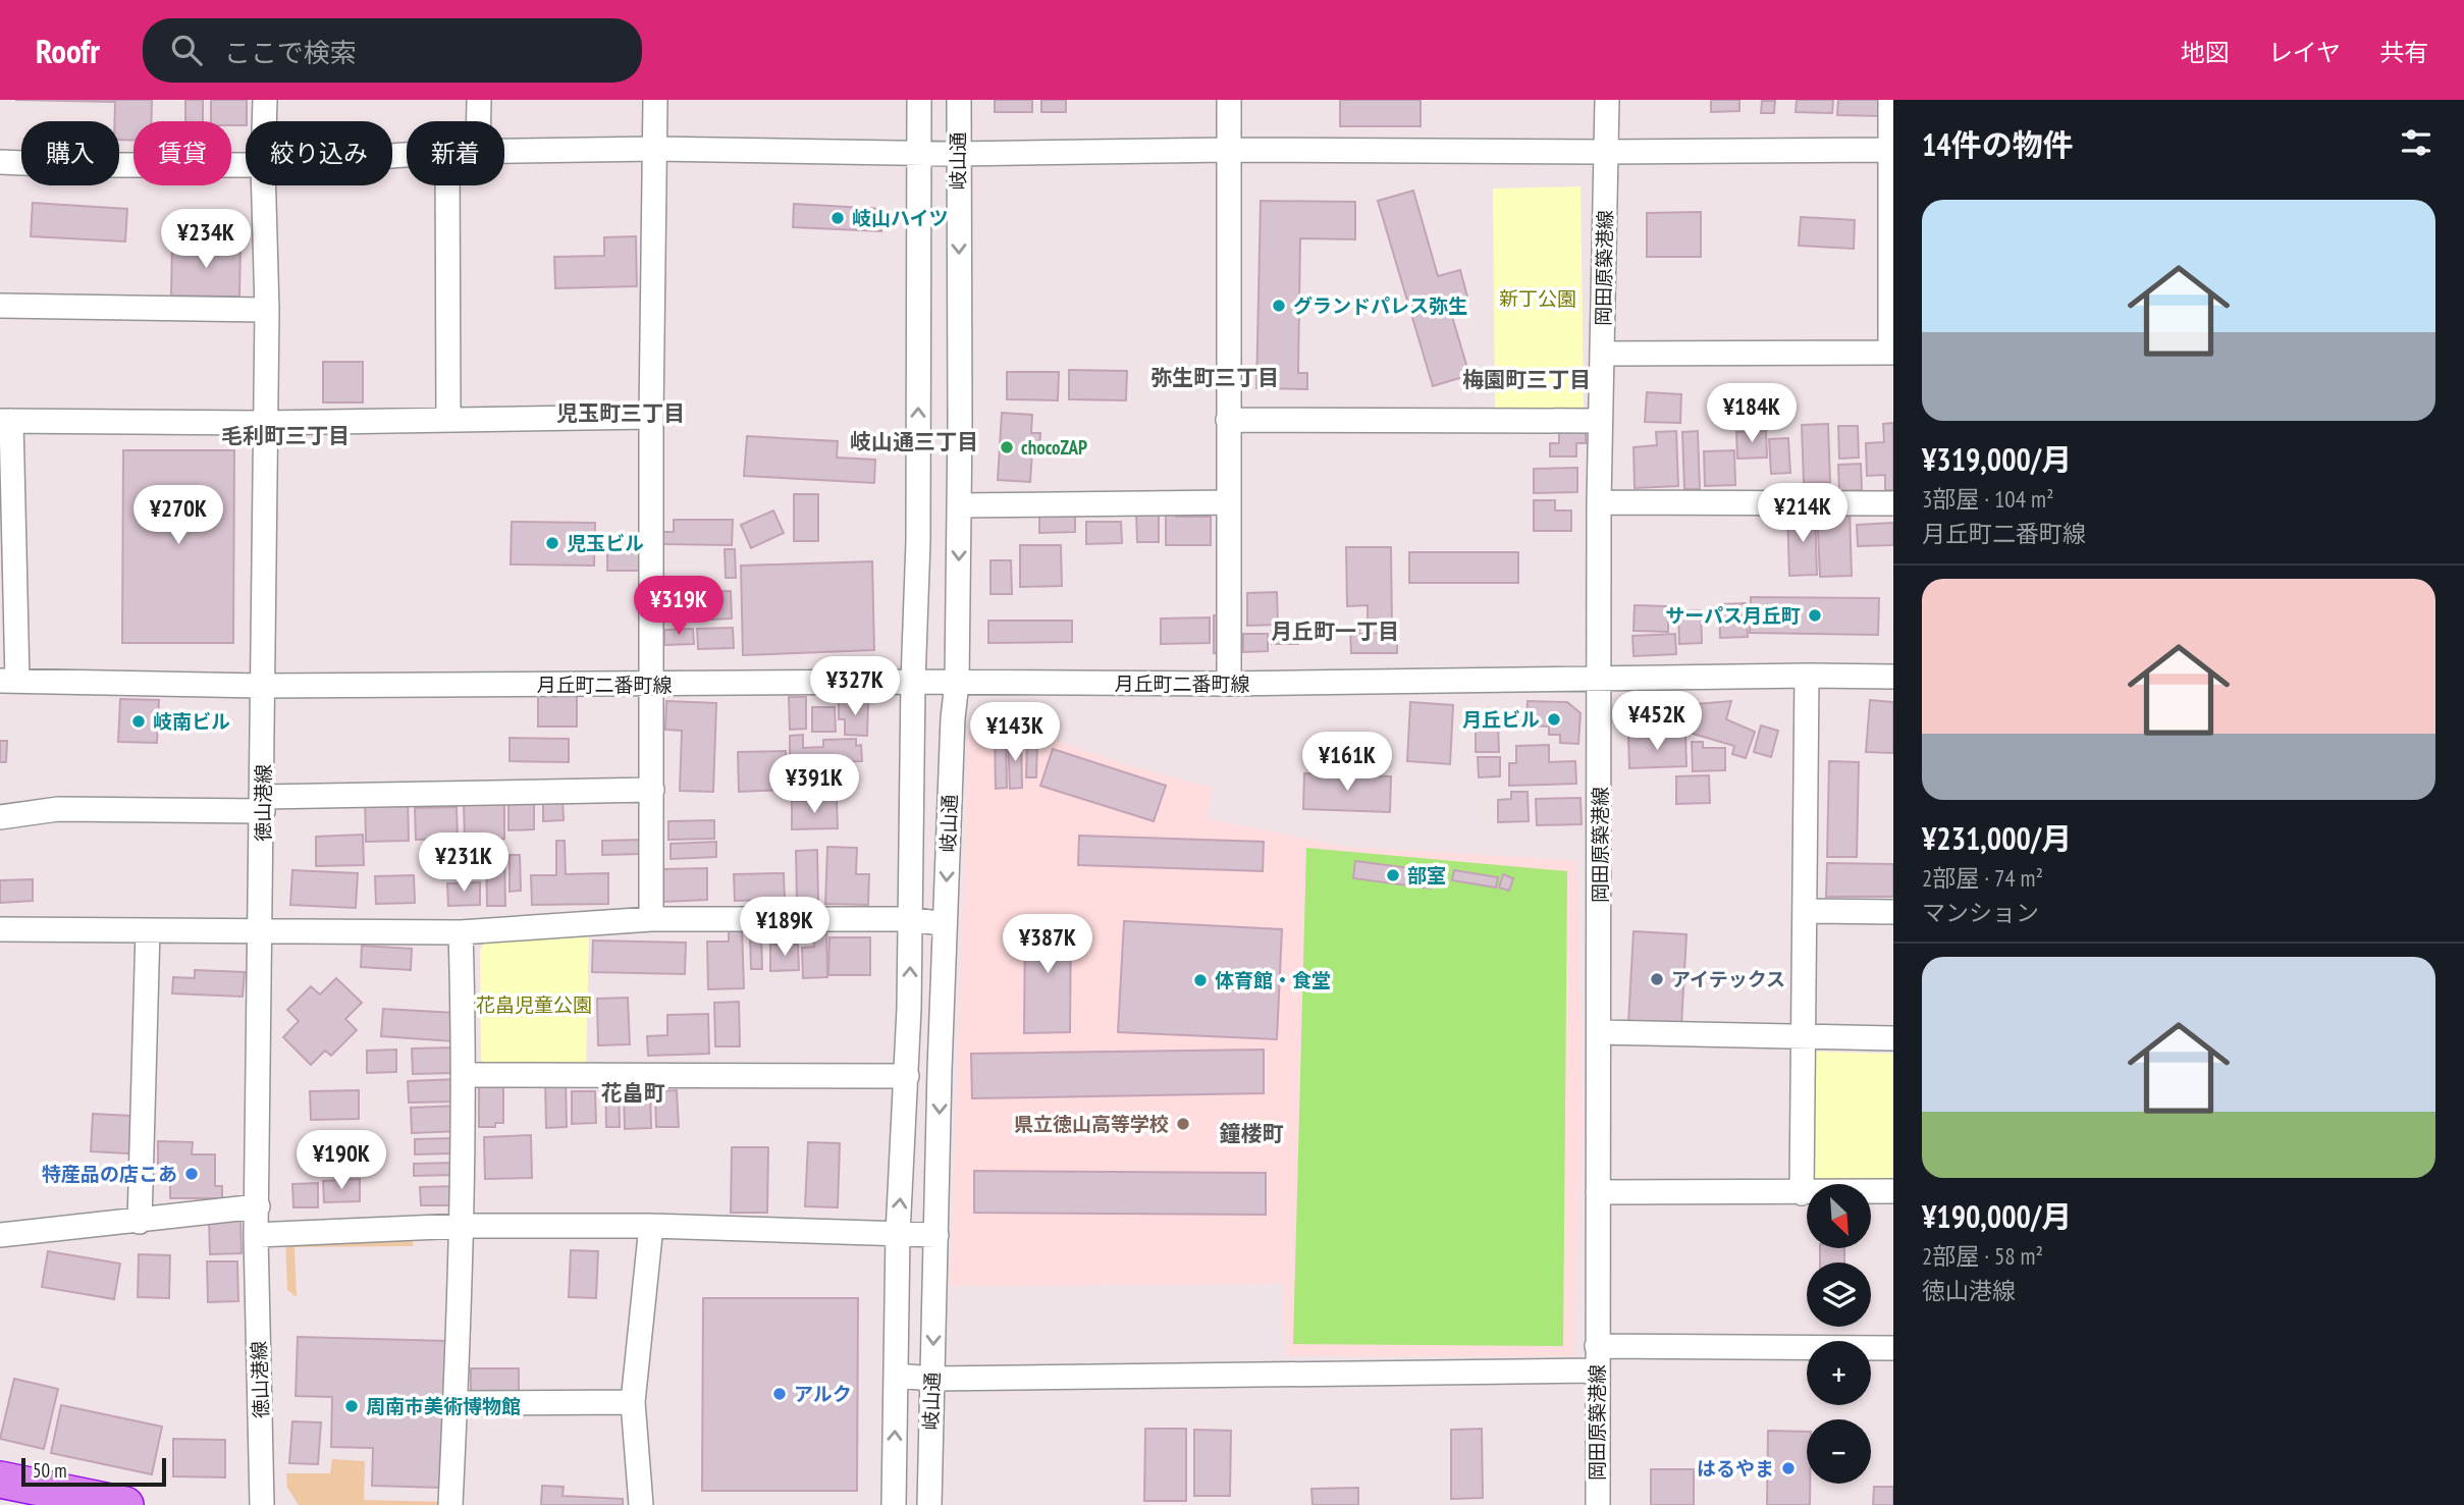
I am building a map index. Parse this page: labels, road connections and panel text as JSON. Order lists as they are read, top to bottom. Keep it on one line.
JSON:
{"streets":{"street":["岐山通","岡田原築港線","月丘町二番町線","徳山港線"]},"crossings":[["岐山通","月丘町二番町線"],["岡田原築港線","月丘町二番町線"],["月丘町二番町線","徳山港線"]],"districts":["弥生町三丁目","梅園町三丁目","児玉町三丁目","毛利町三丁目","岐山通三丁目","月丘町一丁目","花畠町","鐘楼町"],"parks":["新丁公園","花畠児童公園"],"places":["岐山ハイツ","グランドパレス弥生","chocoZAP","児玉ビル","サーパス月丘町","月丘ビル","岐南ビル","部室","アイテックス","体育館・食堂","県立徳山高等学校","特産品の店こあ","アルク","周南市美術博物館","はるやま"],"scale_bar":"50 m","north":"bottom right","page":{"header":"Roofr","search":"ここで検索","nav":["地図","レイヤ","共有"],"heading":"14件の物件","chip":["購入","賃貸","絞り込み","新着"],"list":[{"name":"¥319,000/月","note":"3部屋 · 104 m² · 月丘町二番町線"},{"name":"¥231,000/月","note":"2部屋 · 74 m² · マンション"},{"name":"¥190,000/月","note":"2部屋 · 58 m² · 徳山港線"}],"price":["¥234K","¥184K","¥214K","¥270K","¥319K","¥327K","¥452K","¥143K","¥161K","¥391K","¥231K","¥189K","¥387K","¥190K"],"map_buttons":["+","−"],"scale":"50 m"}}
